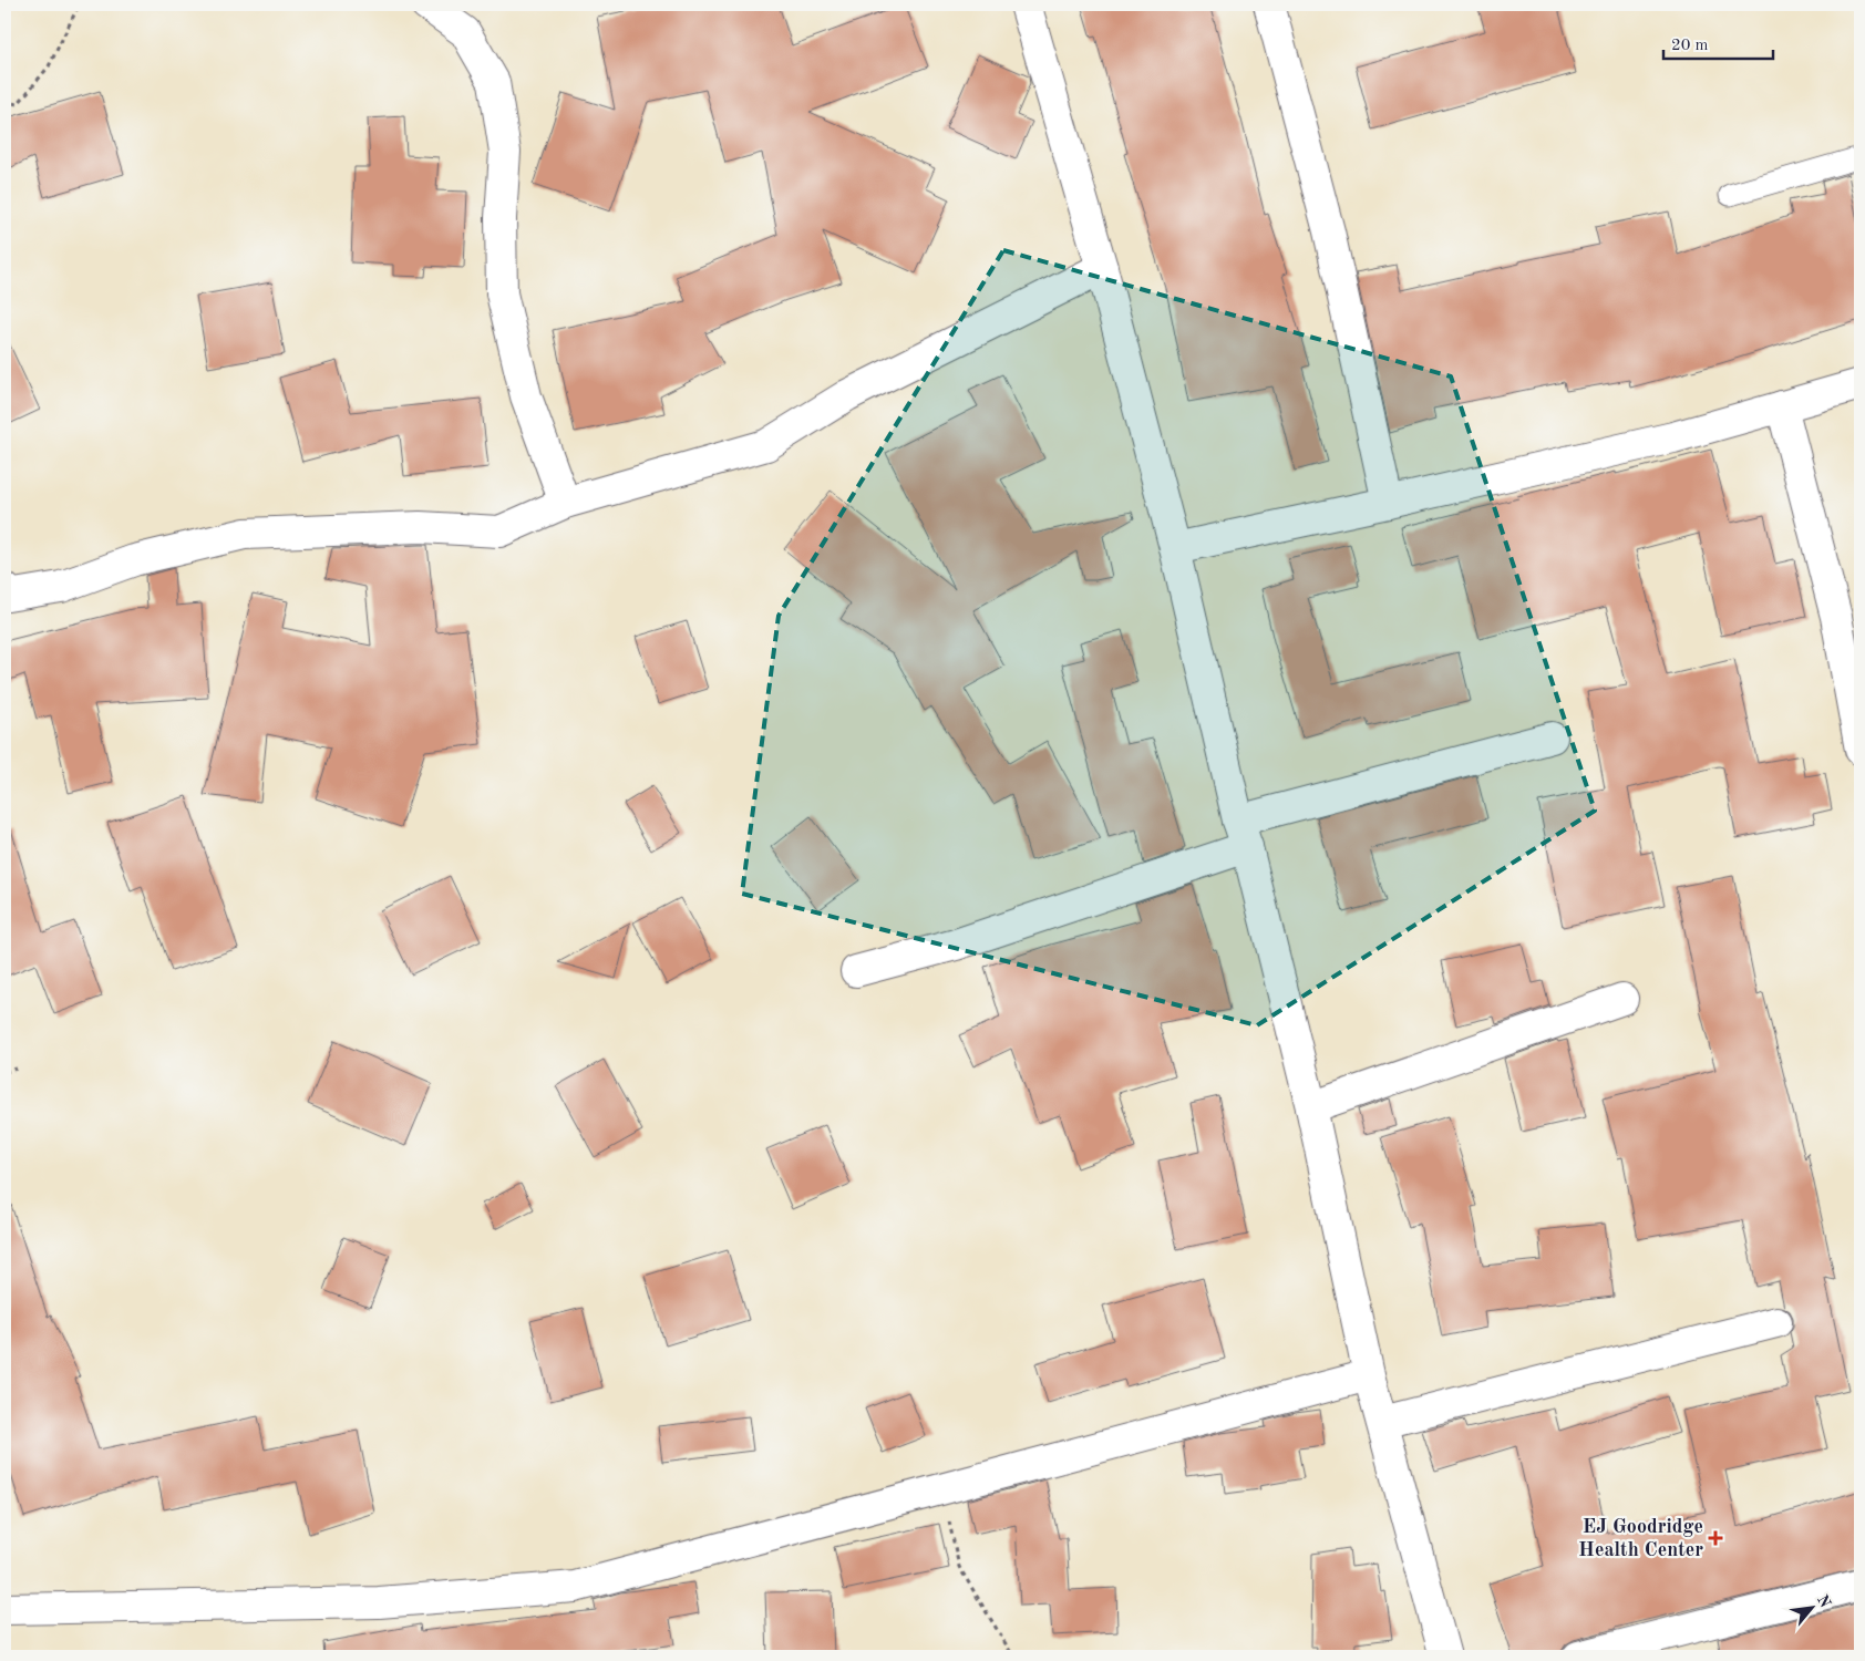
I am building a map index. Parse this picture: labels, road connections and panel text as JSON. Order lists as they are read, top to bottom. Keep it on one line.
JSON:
{"places":{"health":["EJ Goodridge Health Center"]},"scale_bar":"20 m","north":"top right"}
